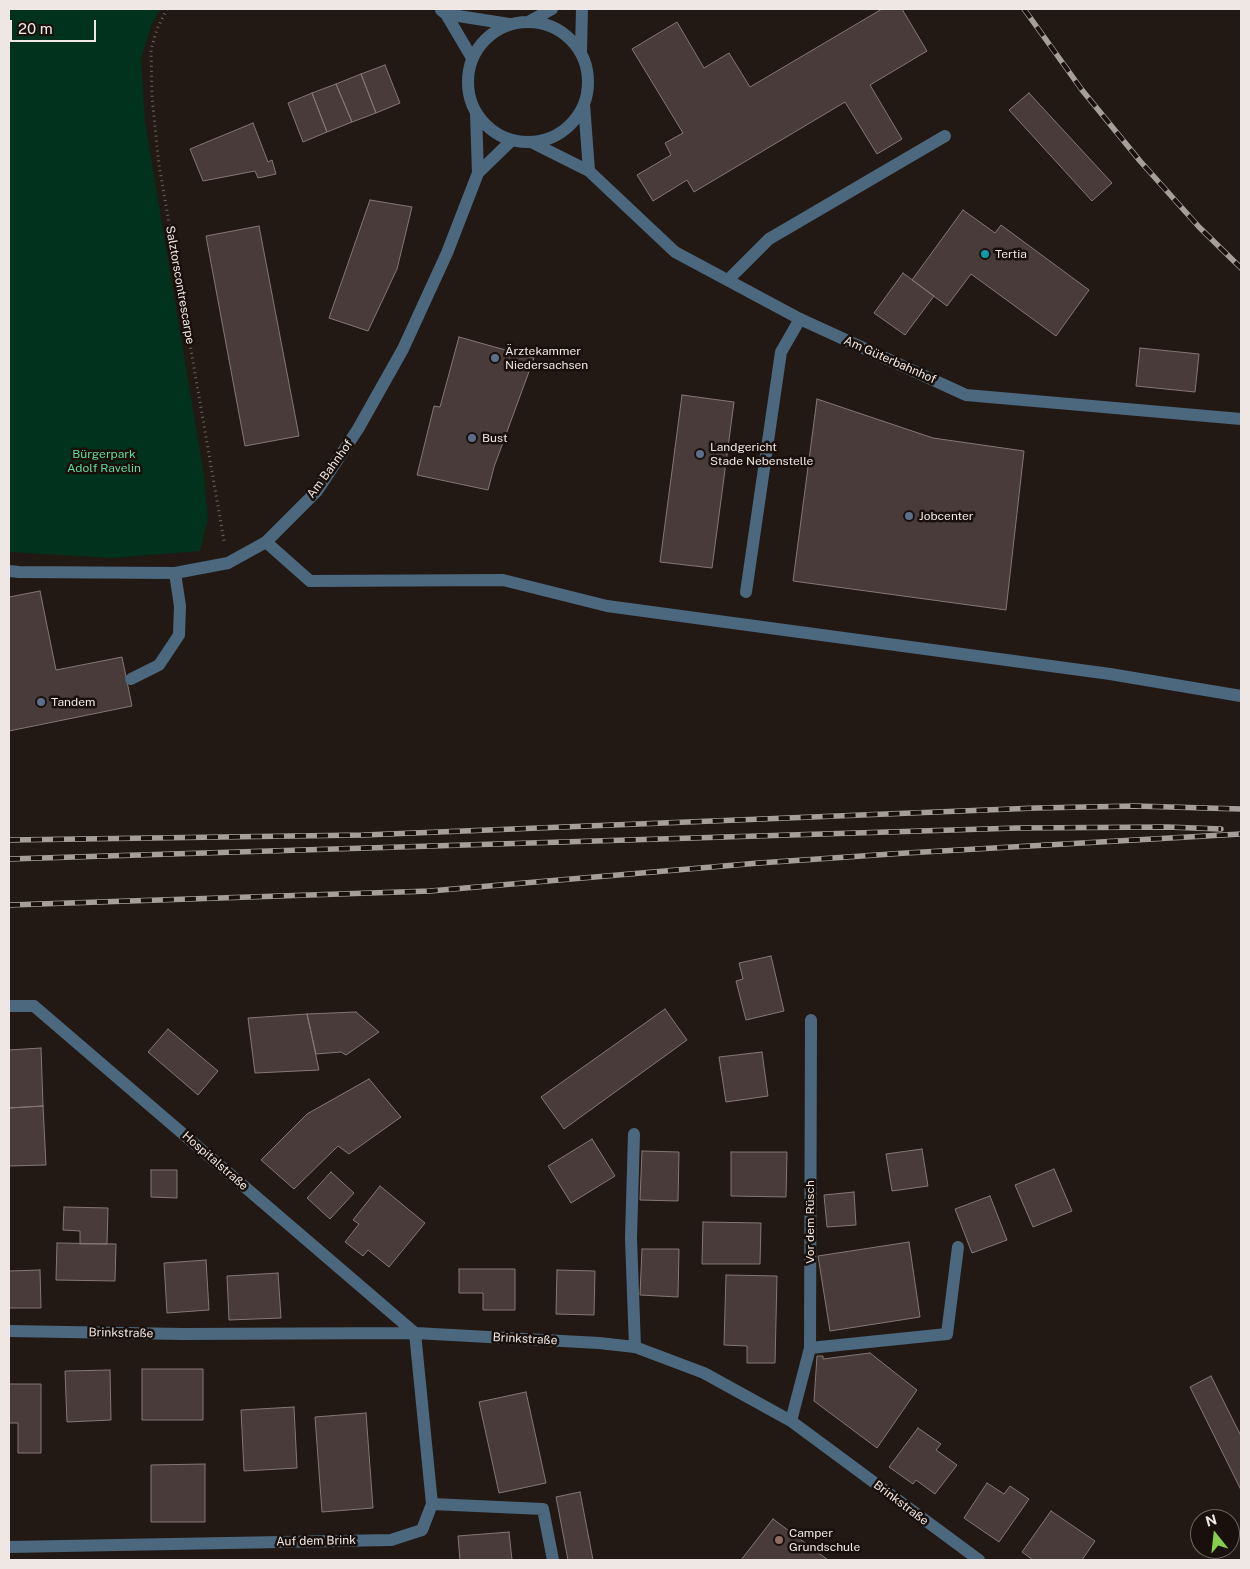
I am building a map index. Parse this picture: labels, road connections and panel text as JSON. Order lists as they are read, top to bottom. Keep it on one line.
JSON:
{"streets":{"street":["Am Güterbahnhof","Am Bahnhof","Hospitalstraße","Vor dem Rüsch","Brinkstraße","Auf dem Brink"],"path":["Salztorscontrescarpe"]},"crossings":[["Salztorscontrescarpe","Am Bahnhof"],["Am Güterbahnhof","Am Bahnhof"],["Hospitalstraße","Brinkstraße"],["Hospitalstraße","Auf dem Brink"],["Vor dem Rüsch","Brinkstraße"],["Brinkstraße","Auf dem Brink"]],"parks":["Bürgerpark Adolf Ravelin"],"places":["Tertia","Ärztekammer Niedersachsen","Bust","Landgericht Stade Nebenstelle","Jobcenter","Tandem","Camper Grundschule"],"scale_bar":"20 m","north":"top"}
